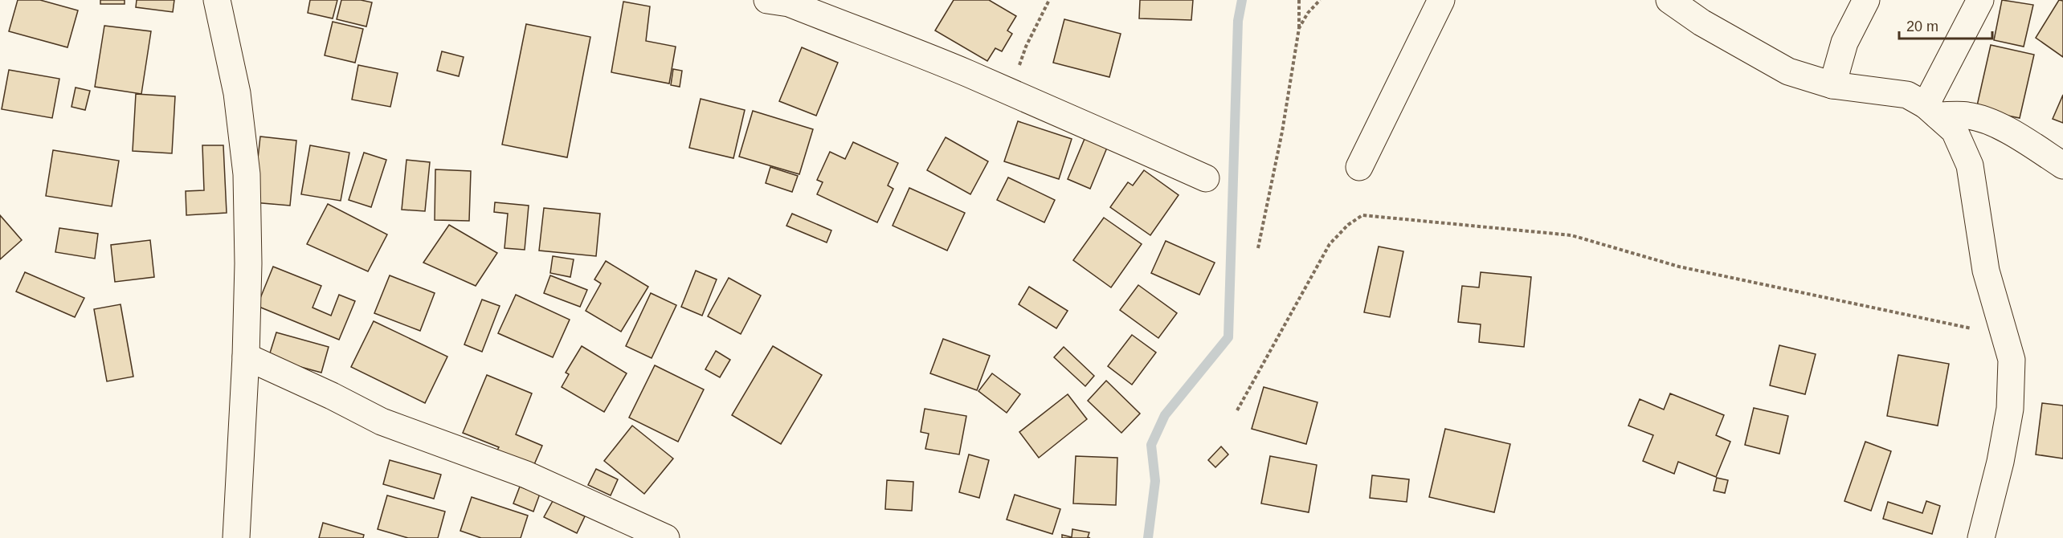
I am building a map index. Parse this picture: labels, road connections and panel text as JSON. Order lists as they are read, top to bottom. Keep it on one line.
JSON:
{"scale_bar":"20 m"}
